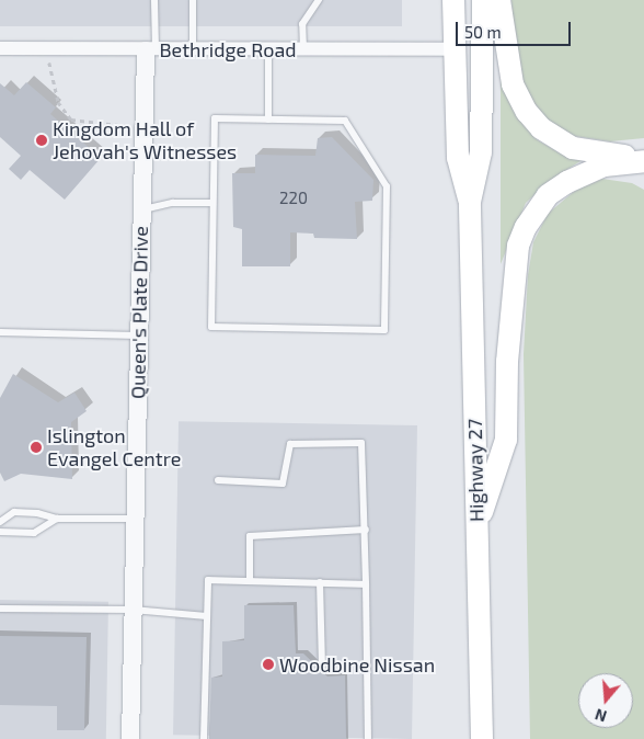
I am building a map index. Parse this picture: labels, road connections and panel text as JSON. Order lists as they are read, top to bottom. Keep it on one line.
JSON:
{"streets":{"main road":["Highway 27"],"street":["Bethridge Road","Queen's Plate Drive"]},"crossings":[["Bethridge Road","Queen's Plate Drive"],["Bethridge Road","Highway 27"]],"places":["Kingdom Hall of Jehovah's Witnesses","Islington Evangel Centre","Woodbine Nissan"],"house_numbers":["220"],"scale_bar":"50 m","north":"bottom"}
